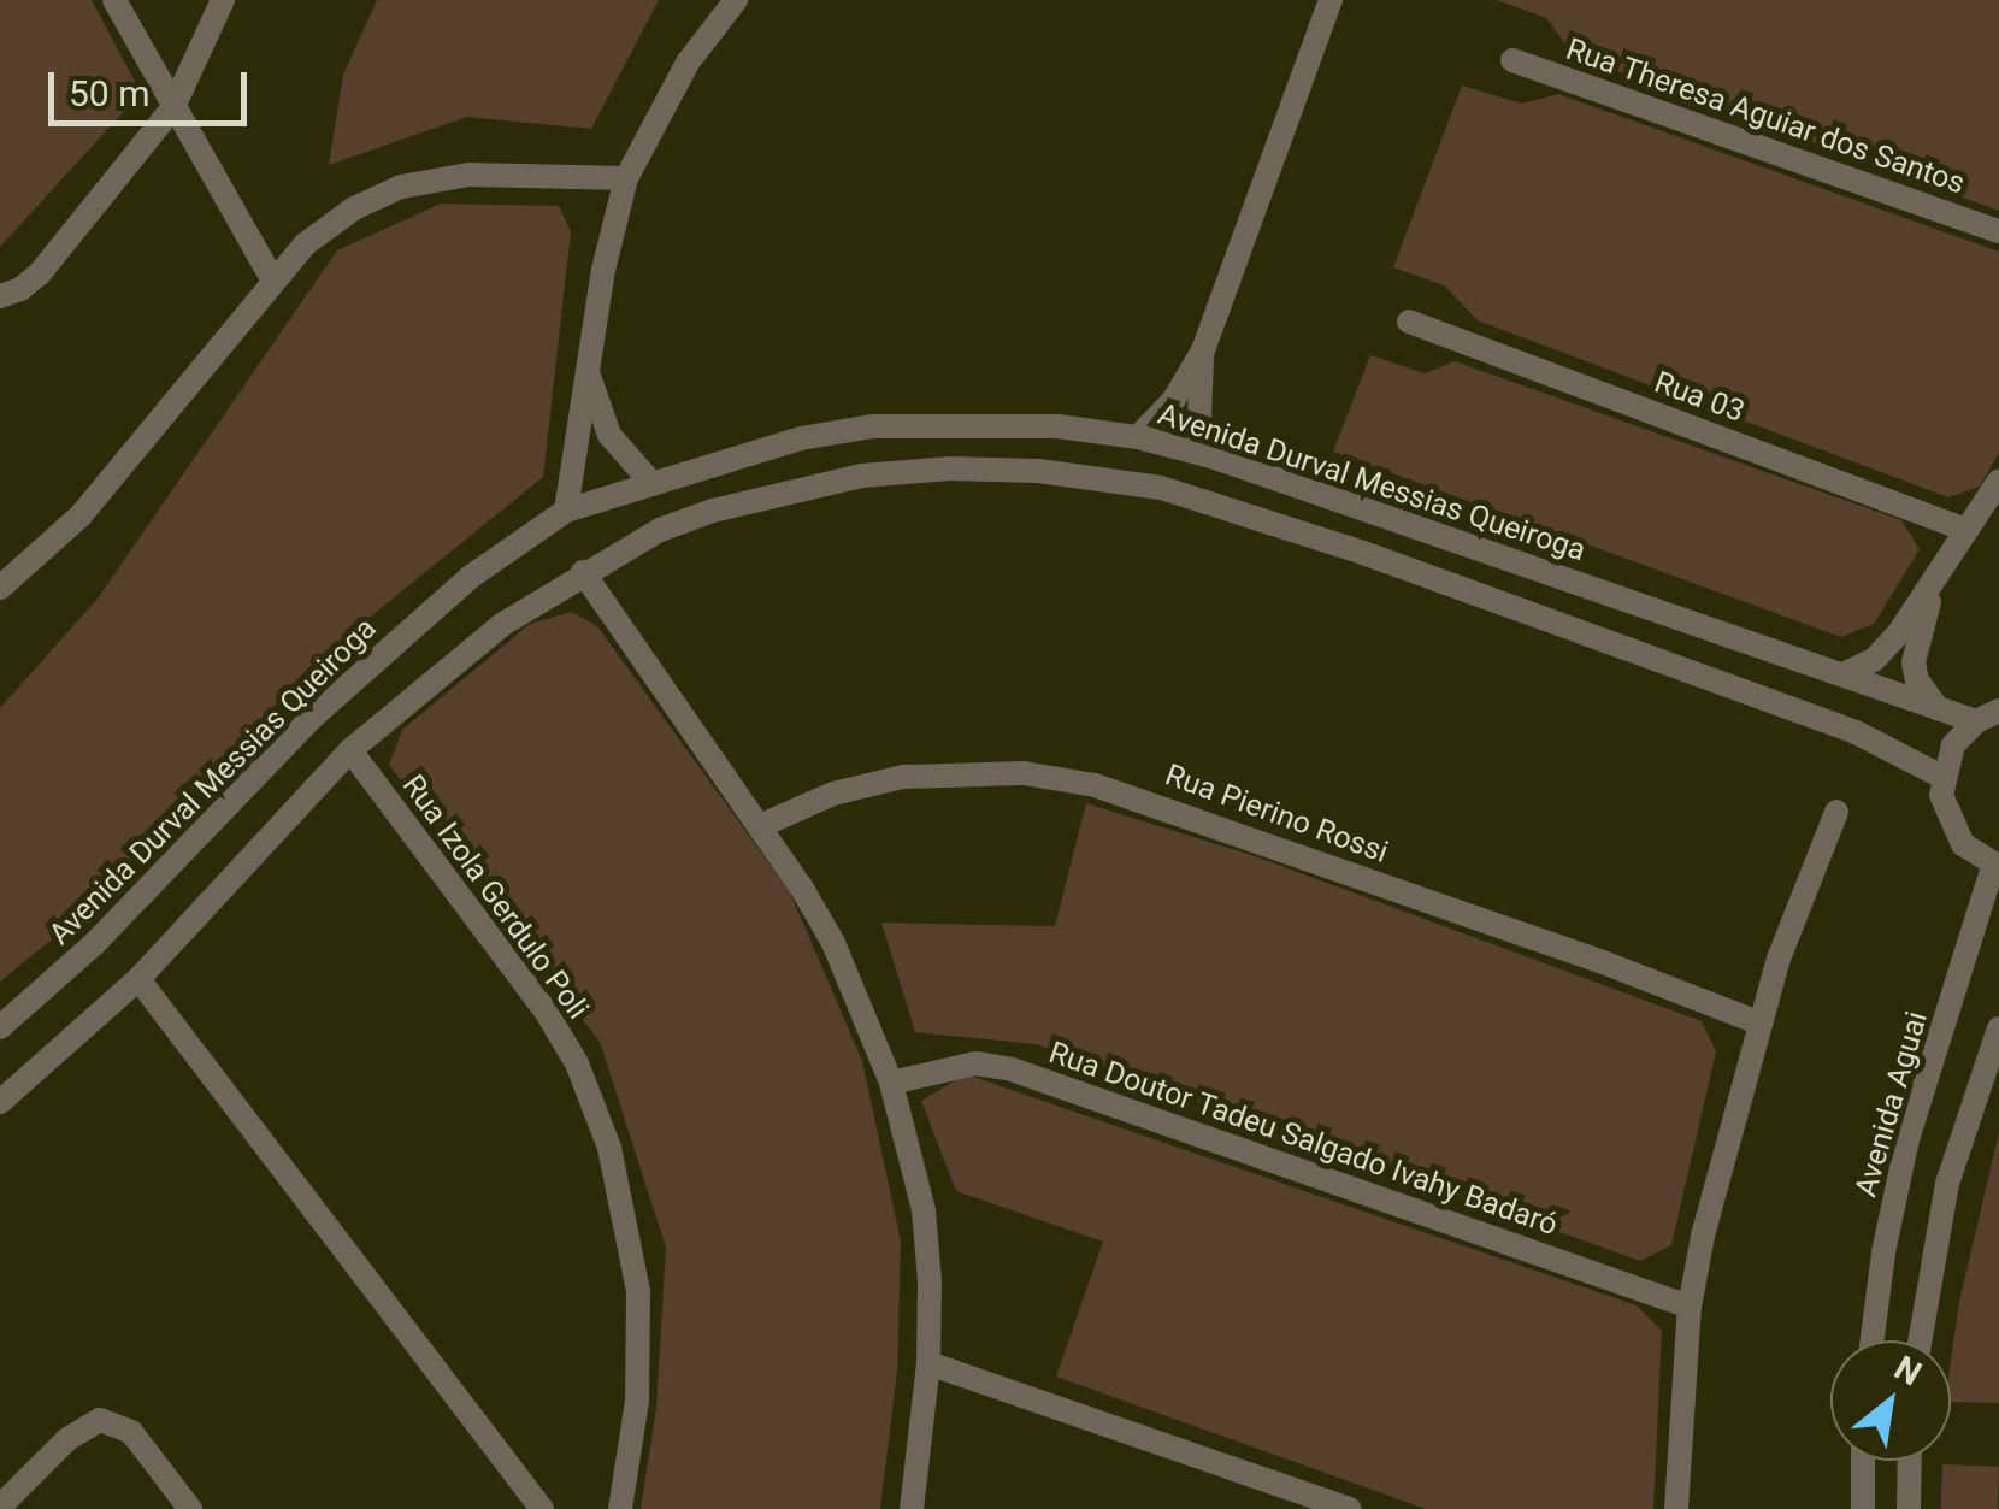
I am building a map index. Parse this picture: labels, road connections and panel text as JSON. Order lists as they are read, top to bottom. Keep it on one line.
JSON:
{"streets":{"street":["Rua Theresa Aguiar dos Santos","Rua 03","Avenida Durval Messias Queiroga","Rua Pierino Rossi","Rua Izola Gerdulo Poli","Avenida Aguai","Rua Doutor Tadeu Salgado Ivahy Badaró"]},"scale_bar":"50 m","north":"top right"}
